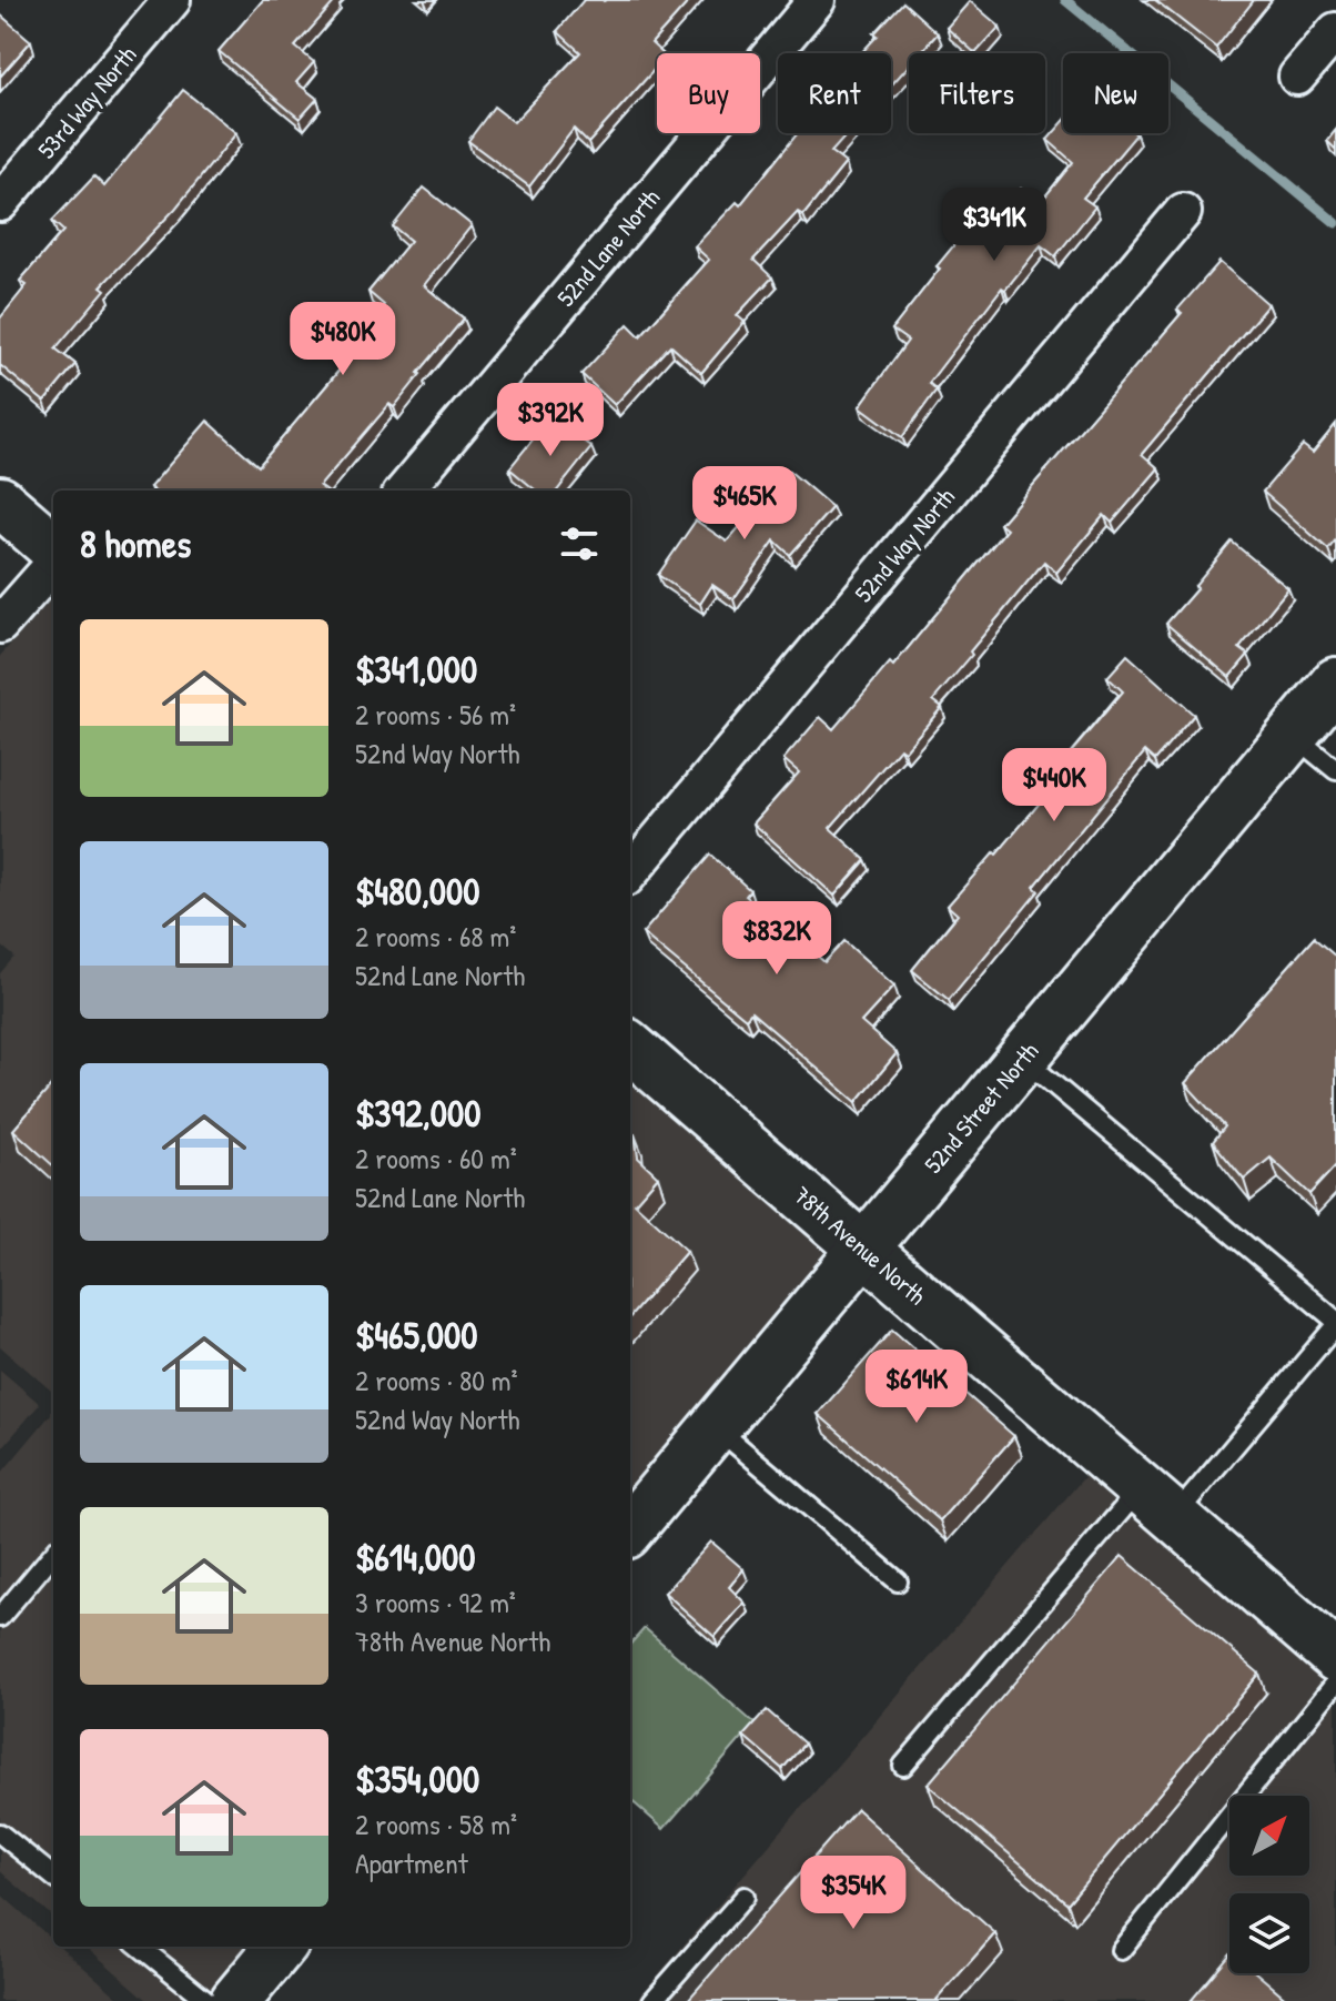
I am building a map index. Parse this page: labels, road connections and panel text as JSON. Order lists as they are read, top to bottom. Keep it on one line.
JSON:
{"streets":{"street":["53rd Way North","52nd Lane North","52nd Way North","52nd Street North","78th Avenue North"]},"crossings":[["52nd Street North","78th Avenue North"]],"north":"top right","page":{"chip":["Buy","Rent","Filters","New"],"price":["$341K","$480K","$392K","$465K","$440K","$832K","$614K","$354K"],"heading":"8 homes","list":[{"name":"$341,000","note":"2 rooms · 56 m² · 52nd Way North"},{"name":"$480,000","note":"2 rooms · 68 m² · 52nd Lane North"},{"name":"$392,000","note":"2 rooms · 60 m² · 52nd Lane North"},{"name":"$465,000","note":"2 rooms · 80 m² · 52nd Way North"},{"name":"$614,000","note":"3 rooms · 92 m² · 78th Avenue North"},{"name":"$354,000","note":"2 rooms · 58 m² · Apartment"}]}}
